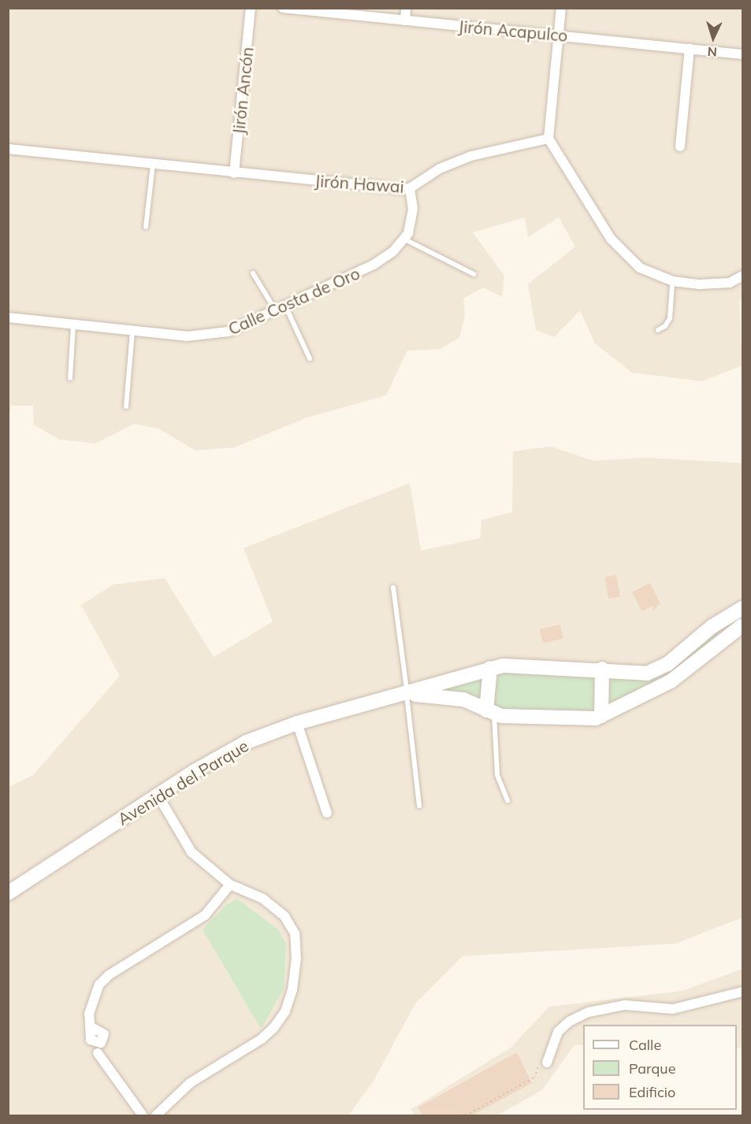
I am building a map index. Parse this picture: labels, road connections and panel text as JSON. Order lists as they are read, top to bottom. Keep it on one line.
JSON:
{"streets":{"street":["Jirón Acapulco","Jirón Ancón","Jirón Hawai","Calle Costa de Oro","Avenida del Parque"]},"crossings":[["Jirón Ancón","Jirón Hawai"],["Jirón Hawai","Calle Costa de Oro"]],"legend":["Calle","Parque","Edificio"],"north":"bottom"}
